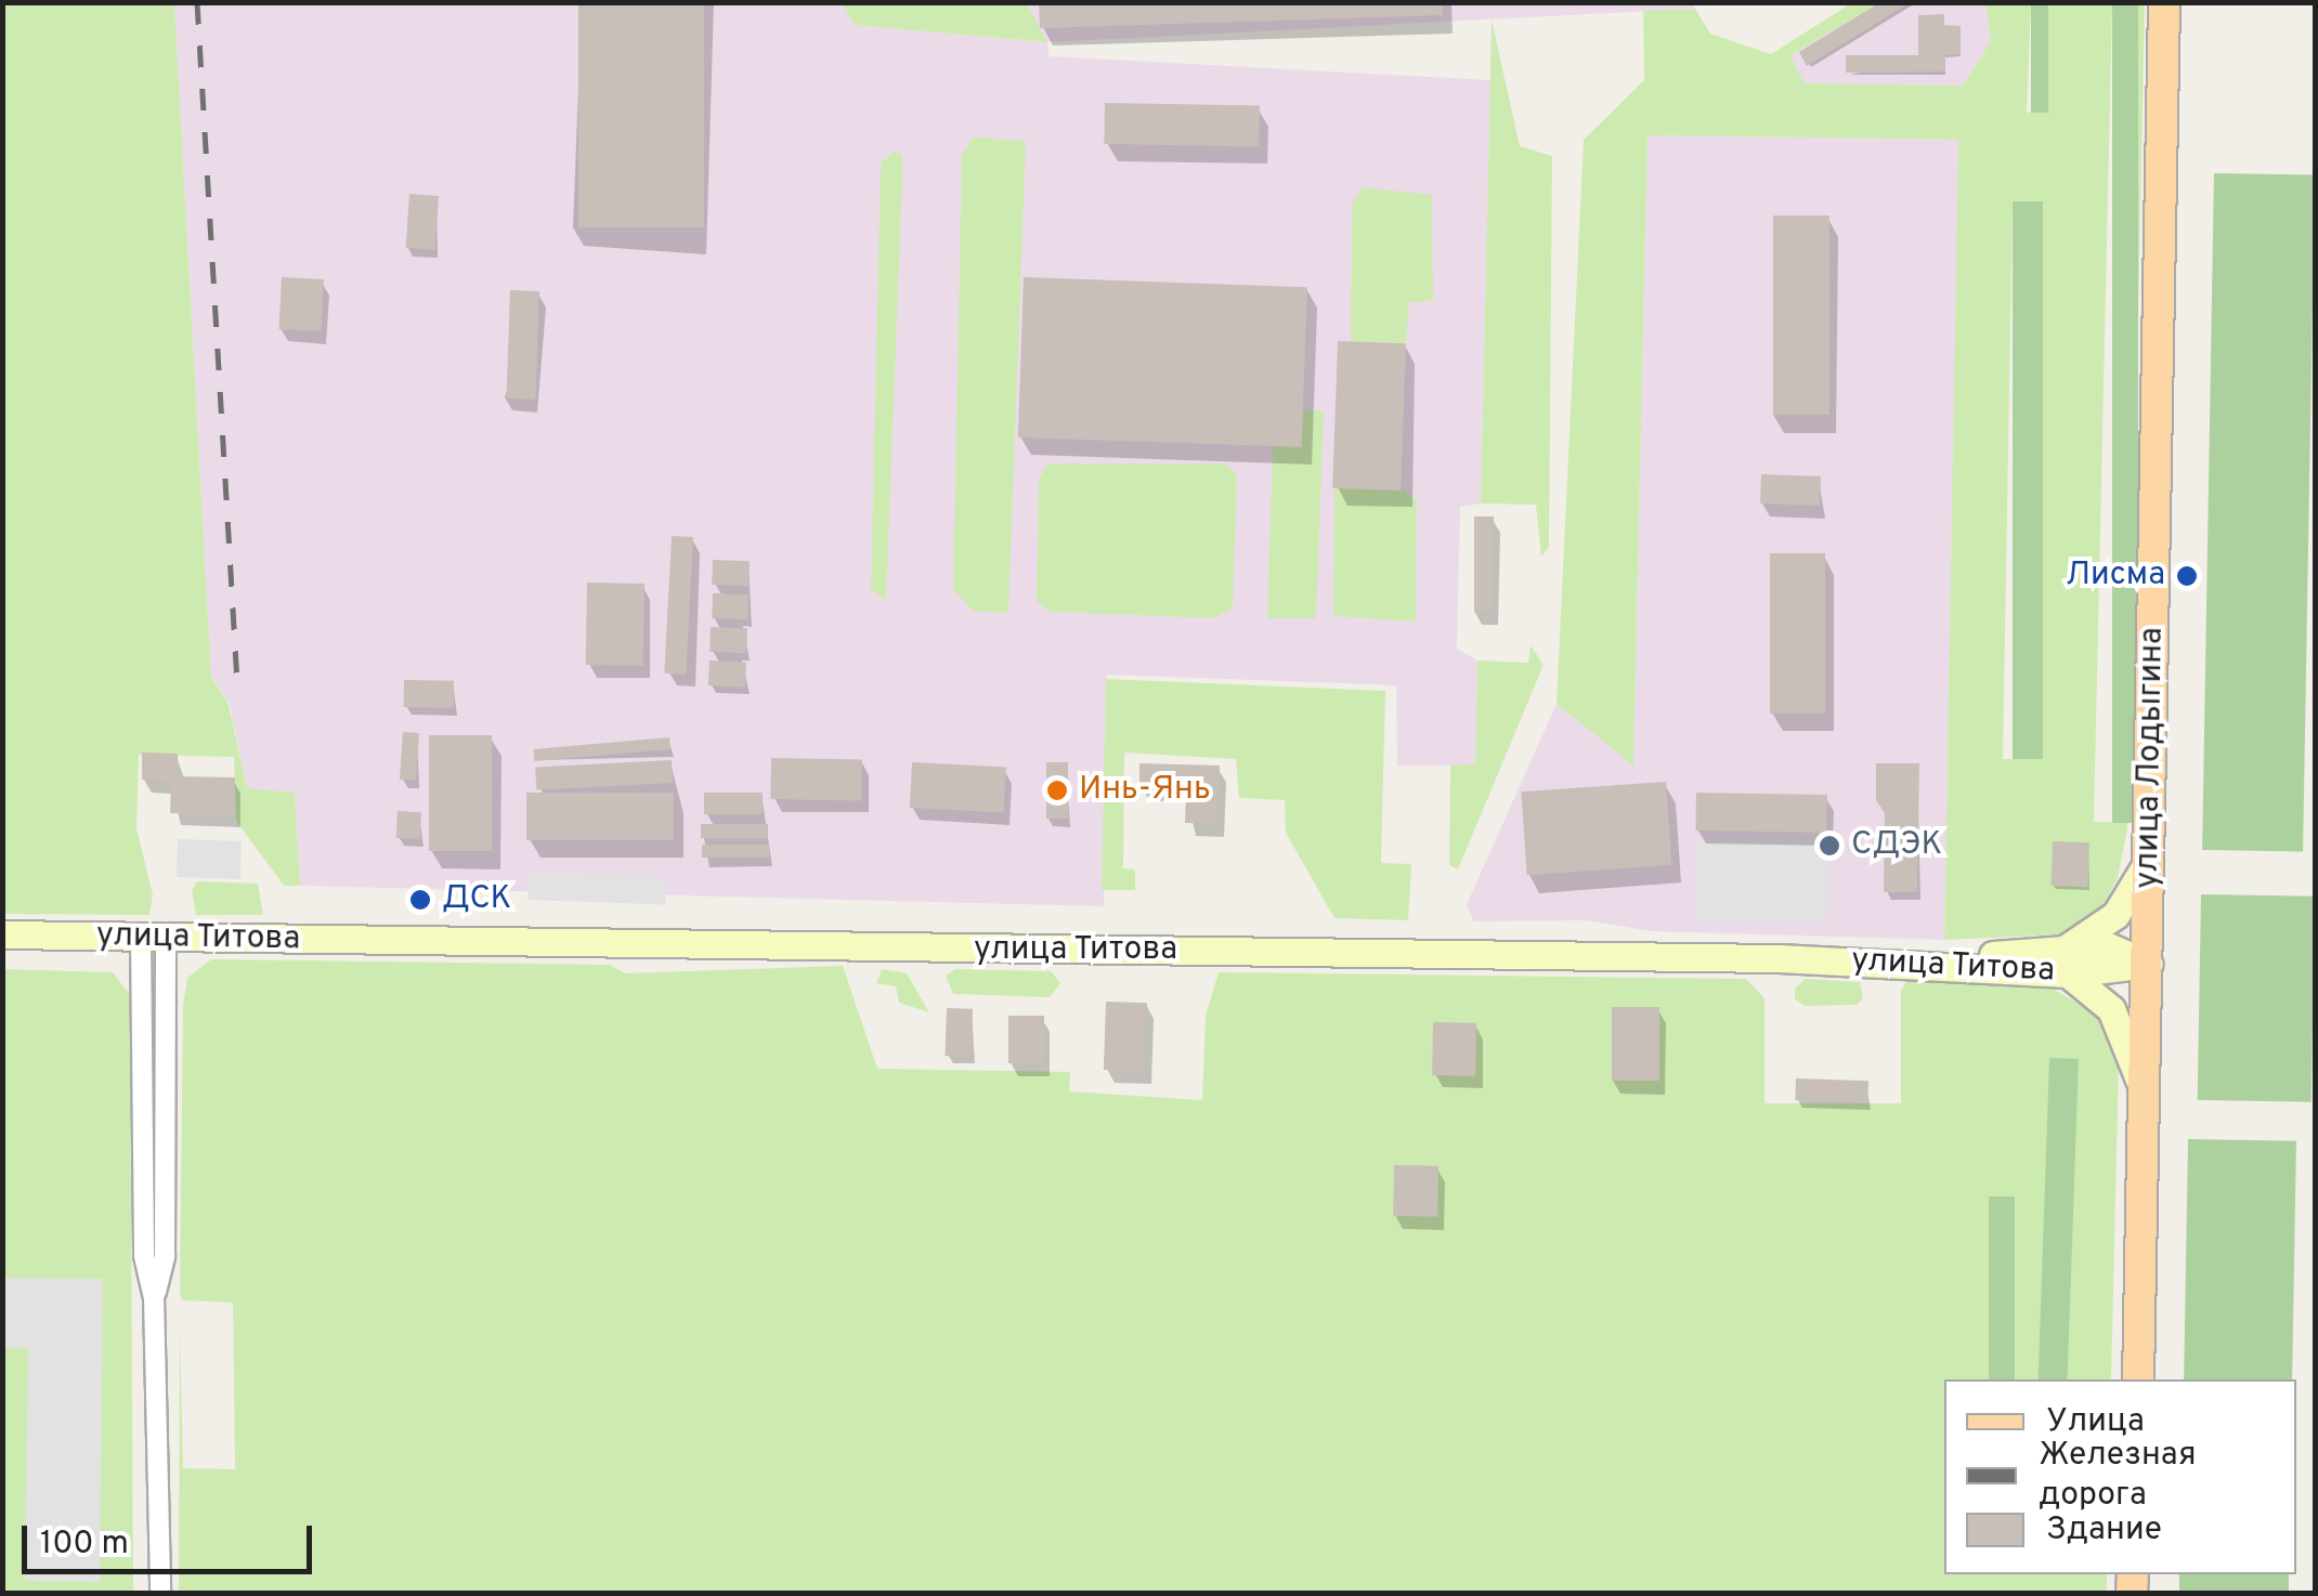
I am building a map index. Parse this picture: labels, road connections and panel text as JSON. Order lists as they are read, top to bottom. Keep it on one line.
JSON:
{"streets":{"main road":["улица Лодыгина","улица Титова"]},"crossings":[["улица Лодыгина","улица Титова"]],"places":["Лисма","Инь-Янь","СДЭК","ДСК"],"legend":["Улица","Железная дорога","Здание"],"scale_bar":"100 m"}
